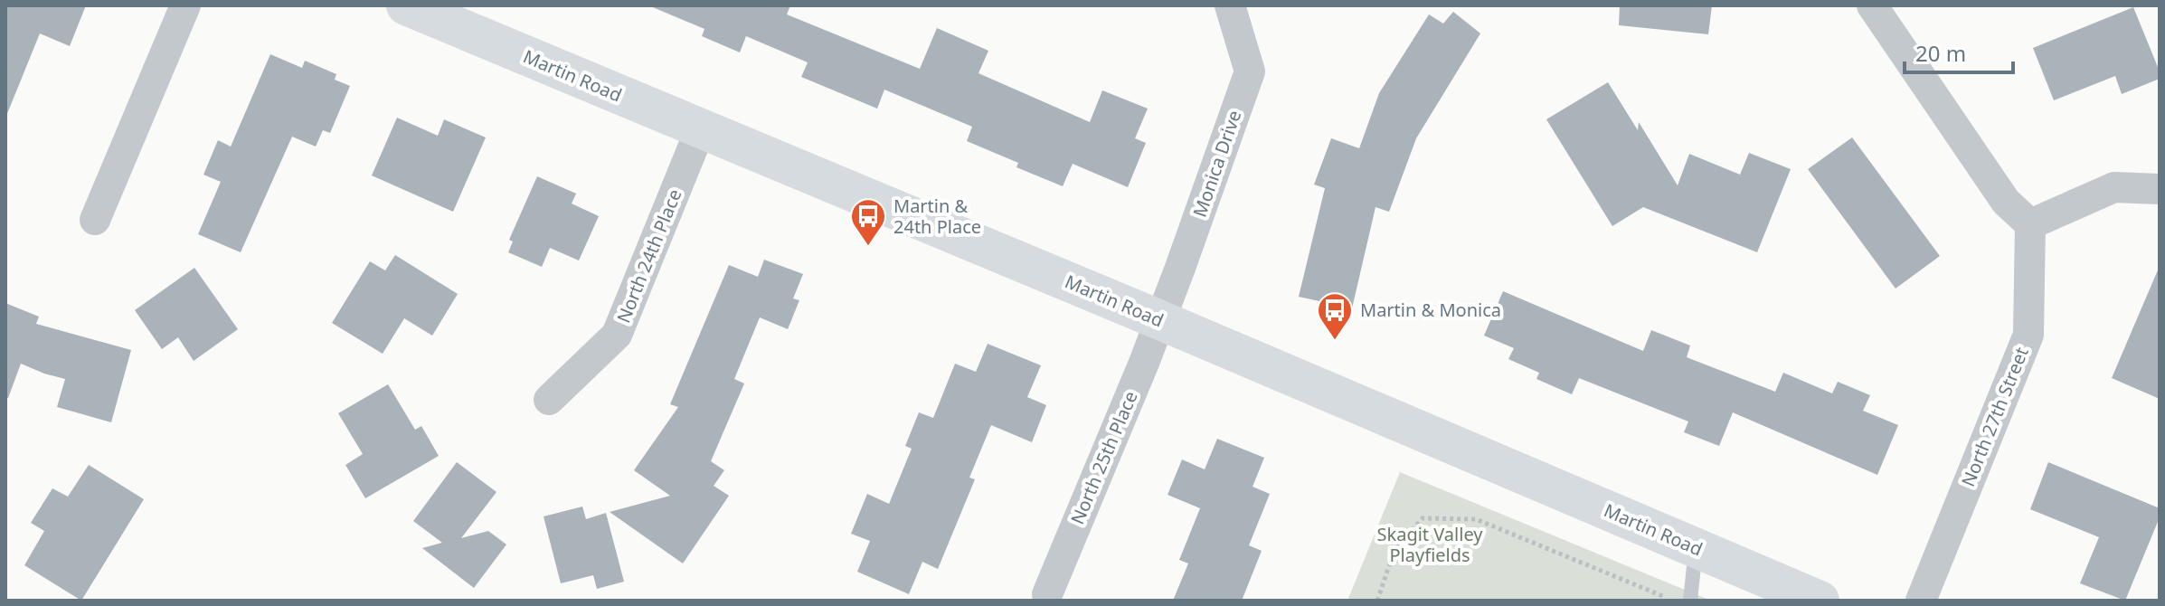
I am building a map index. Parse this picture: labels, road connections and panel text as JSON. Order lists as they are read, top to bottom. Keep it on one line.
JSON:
{"streets":{"street":["Martin Road","Monica Drive","North 24th Place","North 27th Street","North 25th Place"]},"crossings":[["Martin Road","Monica Drive"],["Martin Road","North 24th Place"],["Martin Road","North 25th Place"],["Monica Drive","North 25th Place"]],"parks":["Skagit Valley Playfields"],"places":{"bus stop":["Martin & 24th Place","Martin & Monica"]},"scale_bar":"20 m"}
